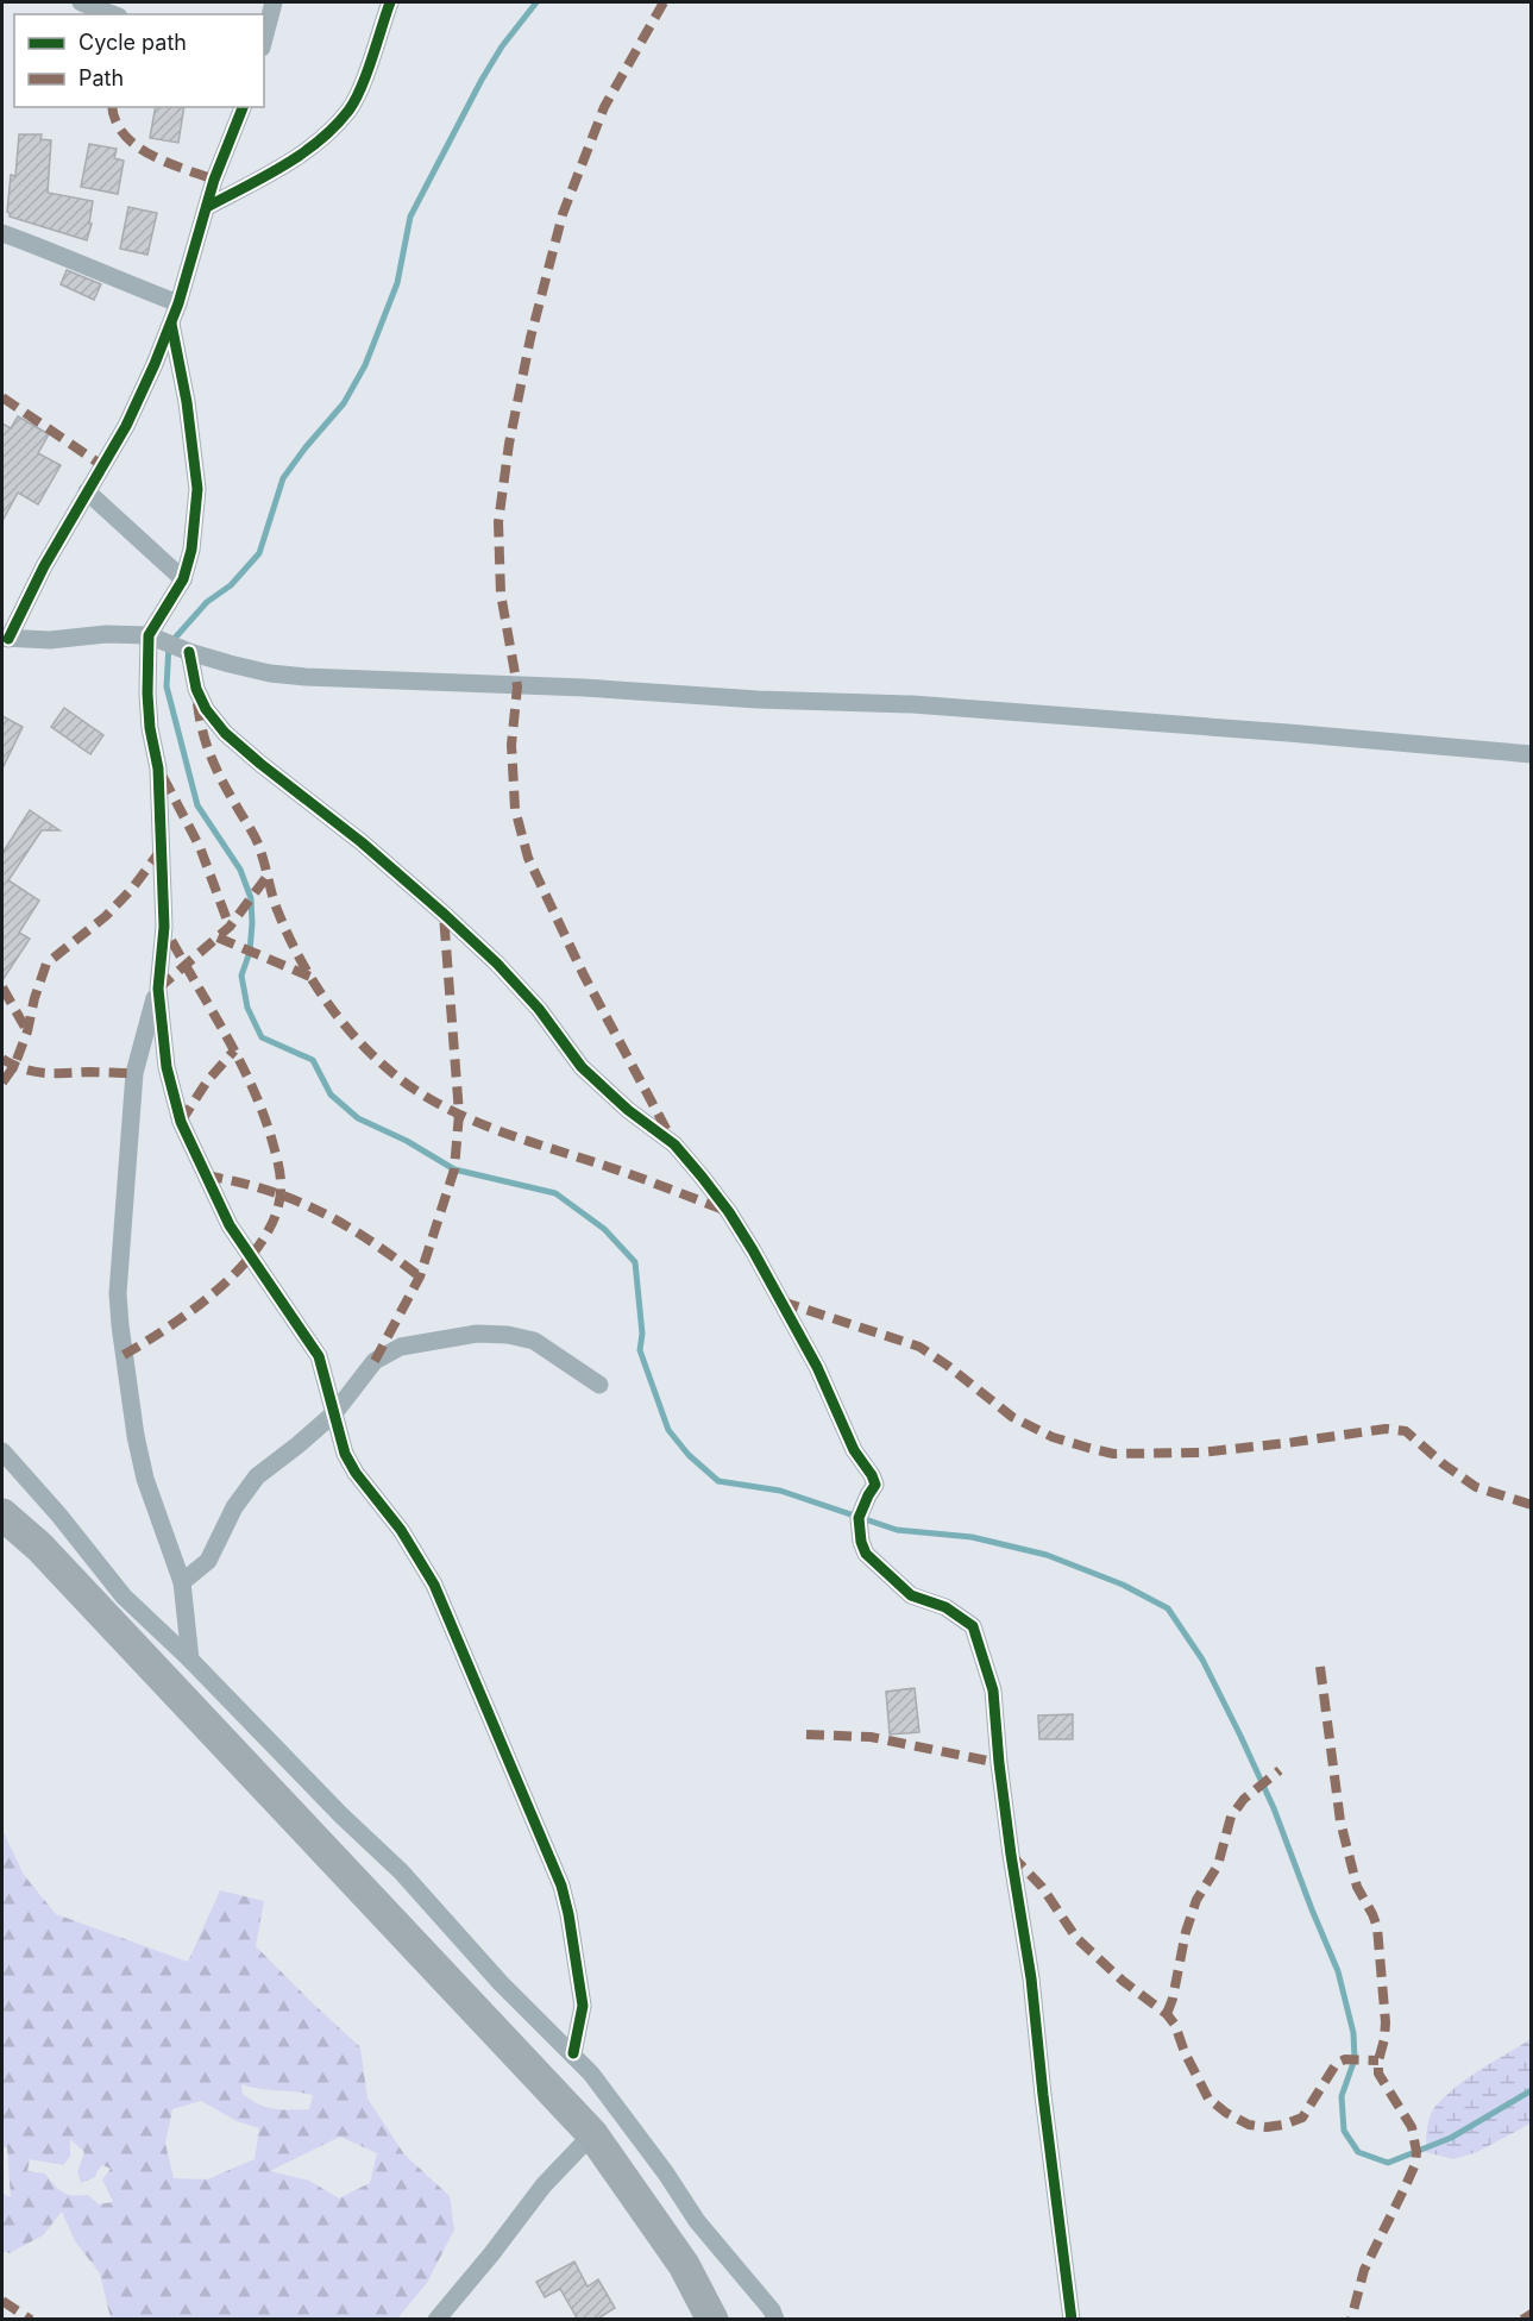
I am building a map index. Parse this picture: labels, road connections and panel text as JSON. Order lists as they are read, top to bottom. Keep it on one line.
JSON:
{"legend":["Cycle path","Path"]}
